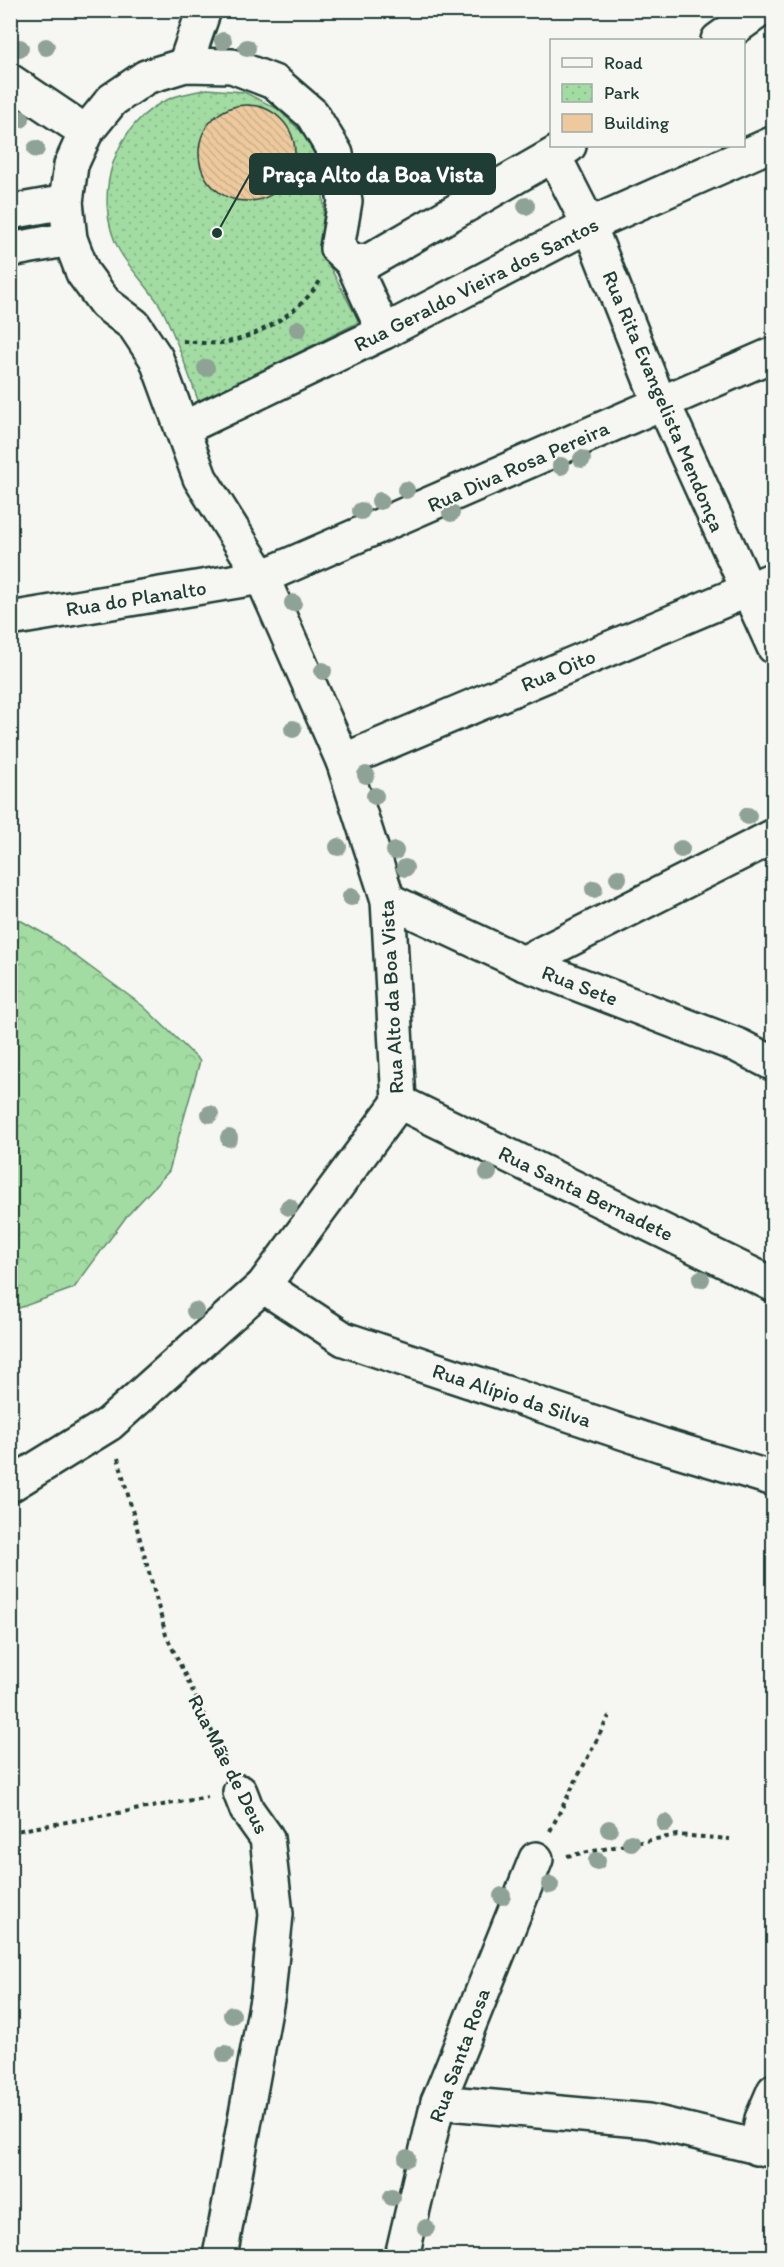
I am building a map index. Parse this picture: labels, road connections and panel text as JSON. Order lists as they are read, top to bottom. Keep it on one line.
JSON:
{"streets":{"street":["Rua Geraldo Vieira dos Santos","Rua Rita Evangelista Mendonça","Rua Diva Rosa Pereira","Rua do Planalto","Rua Oito","Rua Sete","Rua Alto da Boa Vista","Rua Santa Bernadete","Rua Alípio da Silva","Rua Mãe de Deus","Rua Santa Rosa"]},"crossings":[["Rua Geraldo Vieira dos Santos","Rua Rita Evangelista Mendonça"],["Rua Geraldo Vieira dos Santos","Rua Alto da Boa Vista"],["Rua Rita Evangelista Mendonça","Rua Diva Rosa Pereira"],["Rua Rita Evangelista Mendonça","Rua Oito"],["Rua Diva Rosa Pereira","Rua do Planalto"],["Rua Diva Rosa Pereira","Rua Alto da Boa Vista"],["Rua do Planalto","Rua Alto da Boa Vista"],["Rua Oito","Rua Alto da Boa Vista"],["Rua Sete","Rua Alto da Boa Vista"],["Rua Alto da Boa Vista","Rua Santa Bernadete"],["Rua Alto da Boa Vista","Rua Alípio da Silva"],["Rua Alto da Boa Vista","Rua Mãe de Deus"]],"places":["Praça Alto da Boa Vista"],"legend":["Road","Park","Building"]}
